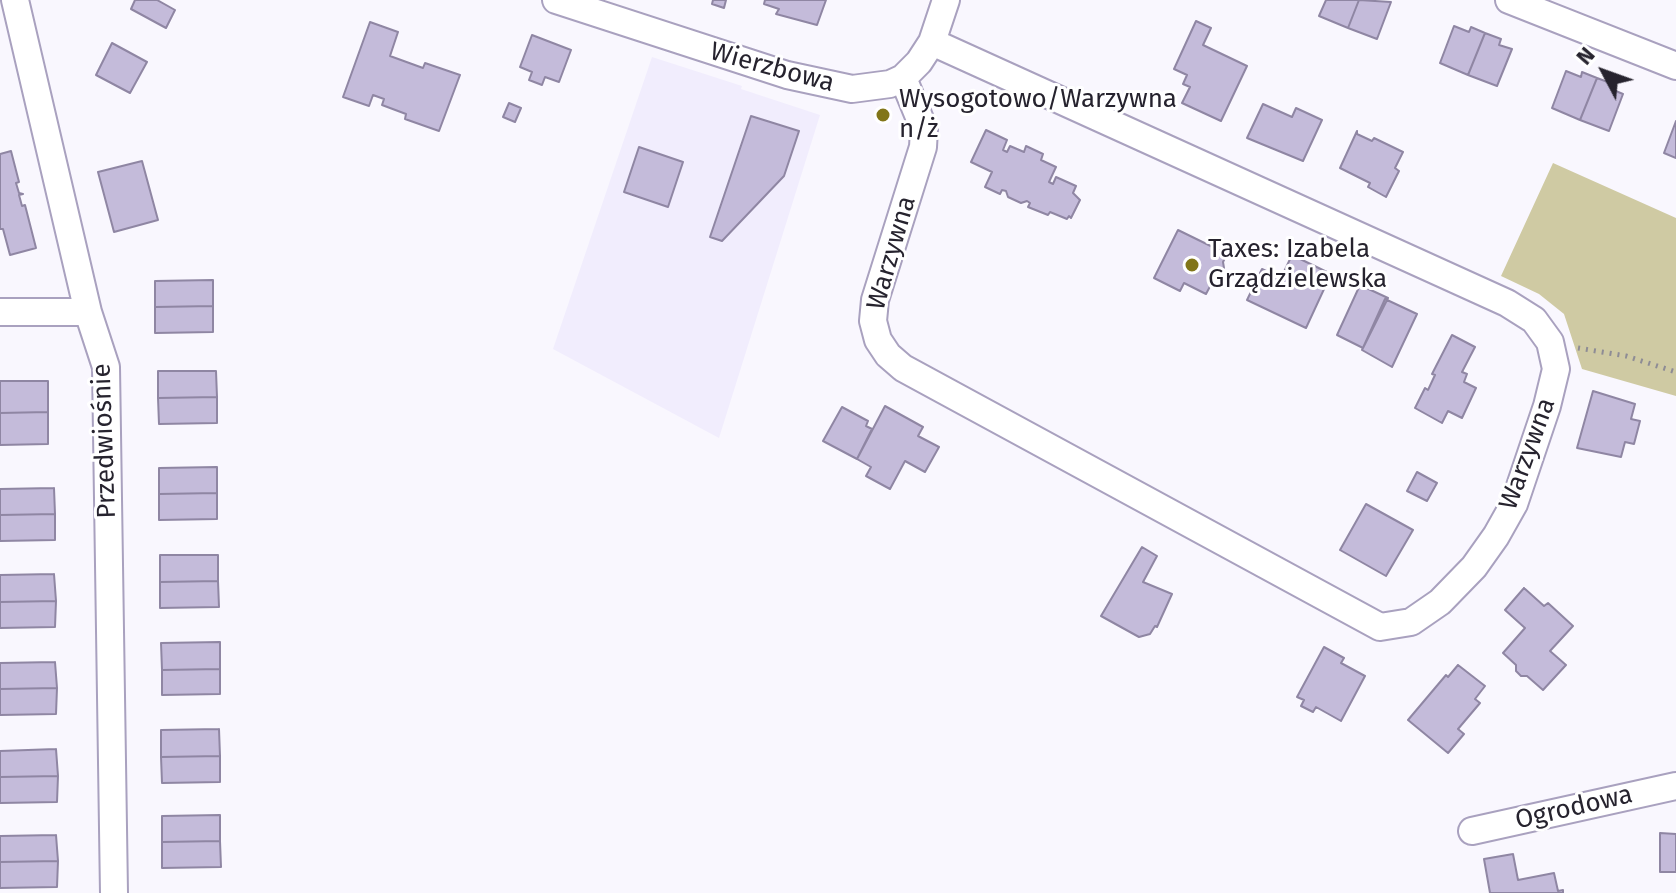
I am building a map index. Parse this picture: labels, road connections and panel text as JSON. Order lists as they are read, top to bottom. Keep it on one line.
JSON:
{"streets":{"street":["Wierzbowa","Warzywna","Przedwiośnie","Ogrodowa"]},"crossings":[["Wierzbowa","Warzywna"]],"places":["Wysogotowo/Warzywna n/ż","Taxes: Izabela Grządzielewska"],"north":"top left"}
